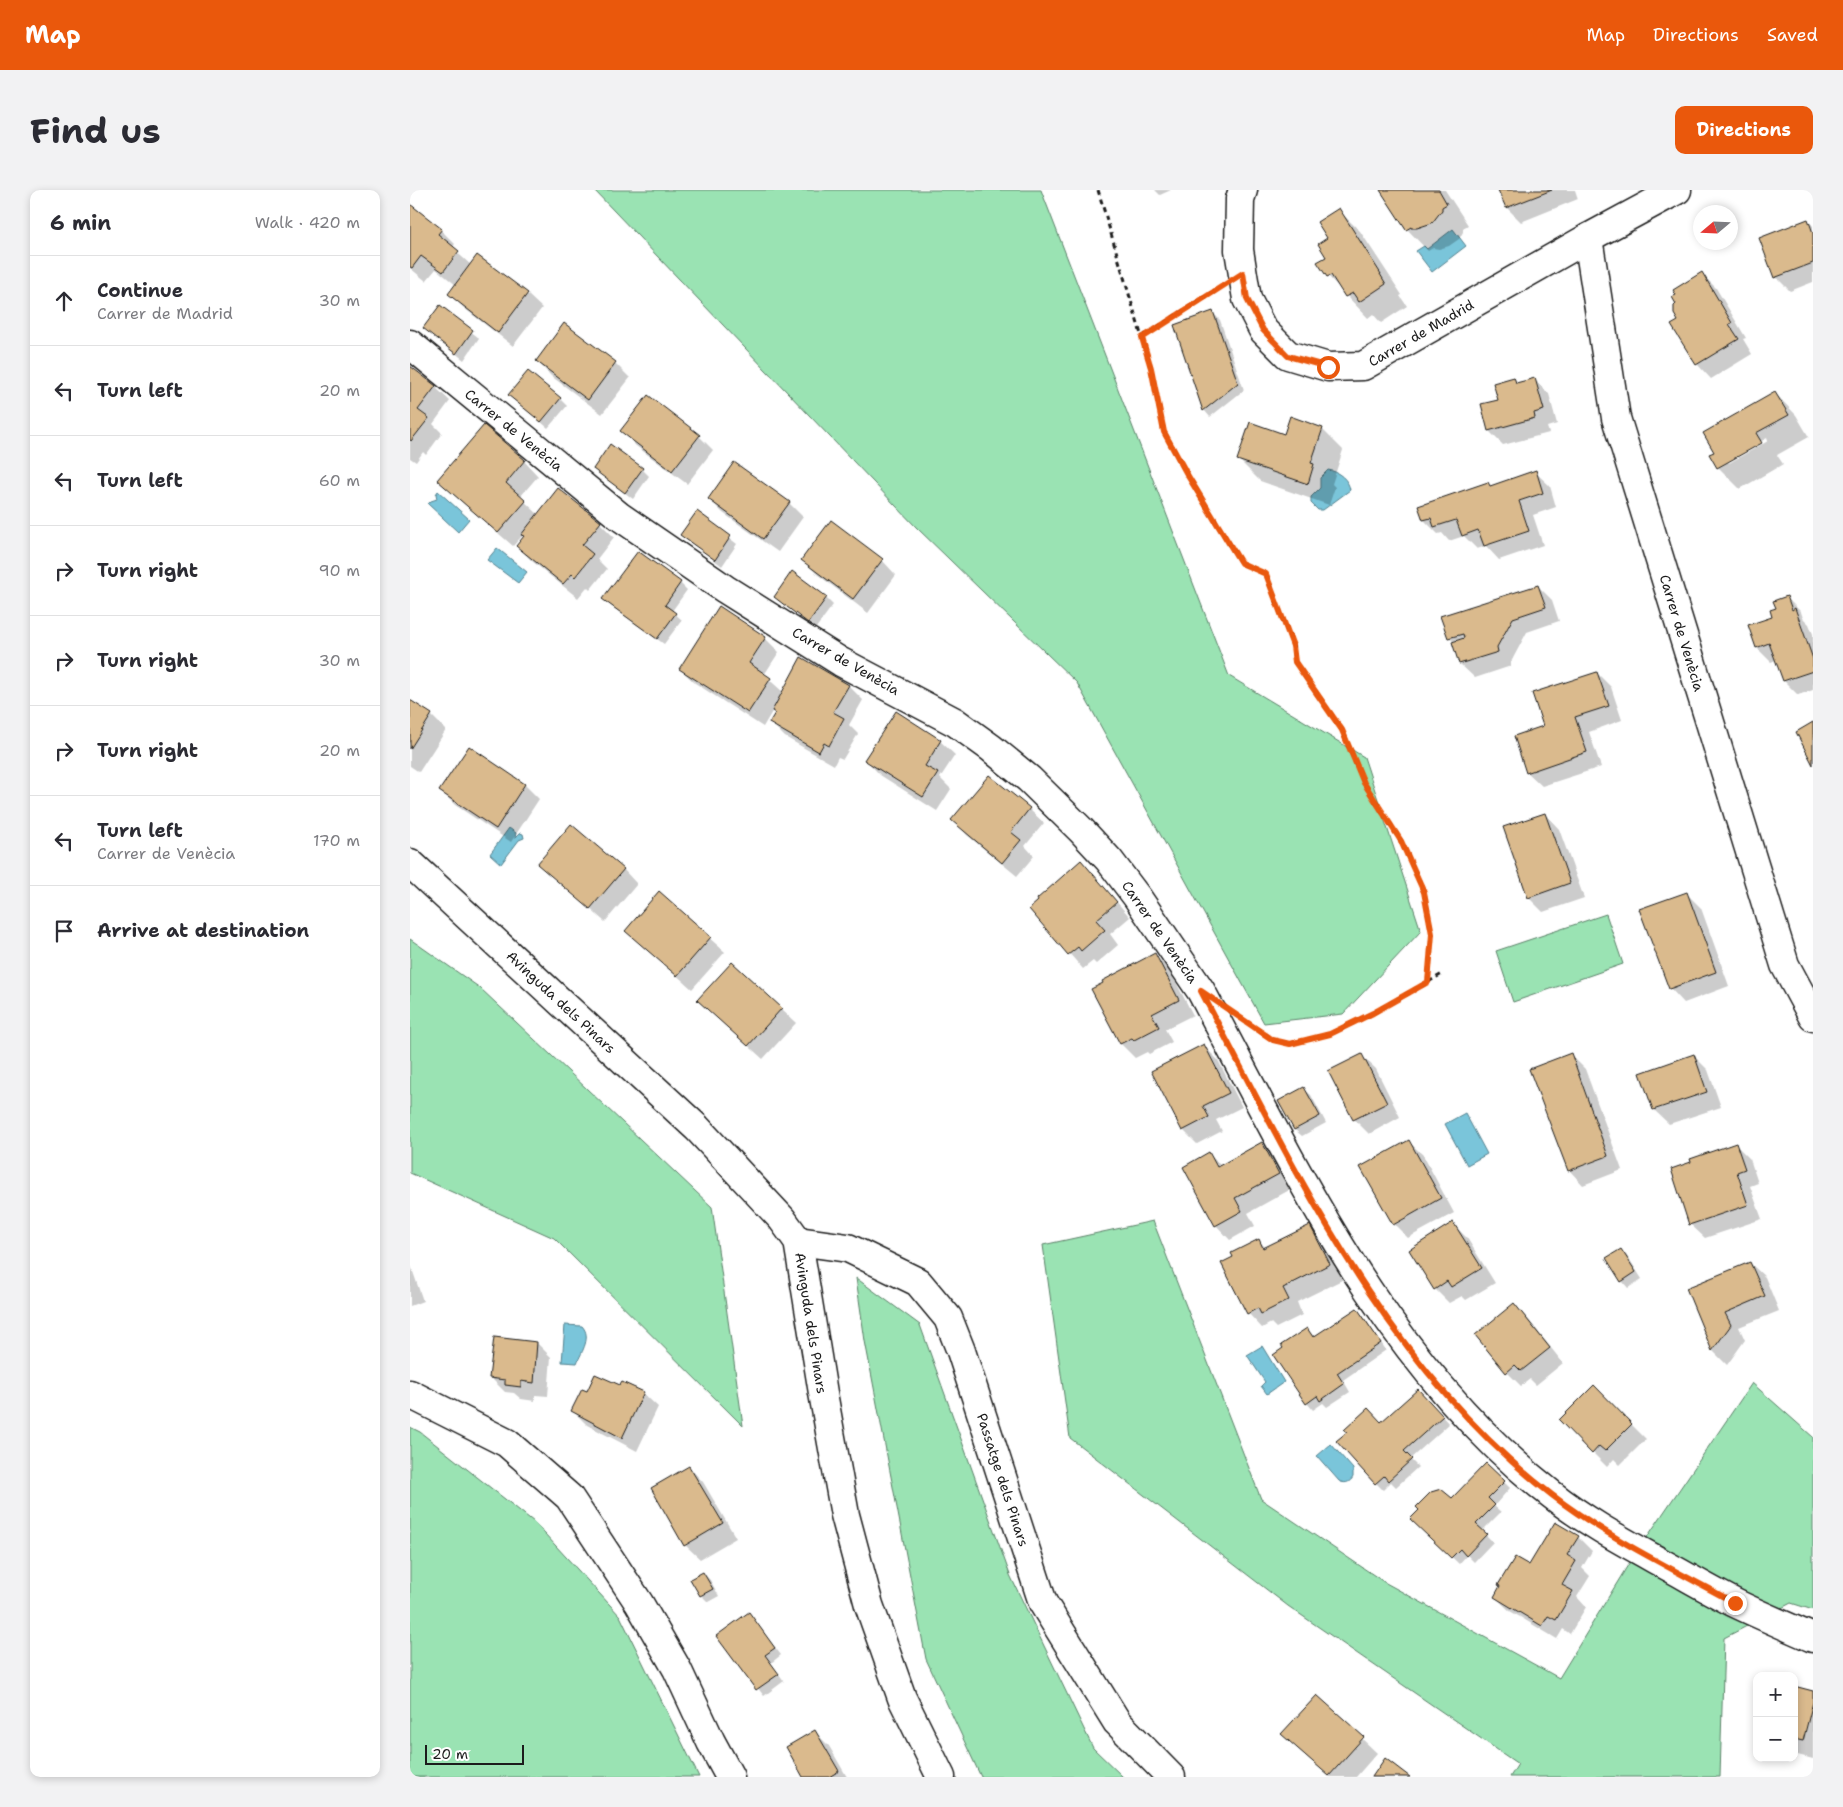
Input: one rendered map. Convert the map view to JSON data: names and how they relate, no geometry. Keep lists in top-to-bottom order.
{
  "streets": {
    "street": [
      "Carrer de Madrid",
      "Carrer de Venècia",
      "Avinguda dels Pinars",
      "Passatge dels Pinars"
    ]
  },
  "crossings": [
    ["Carrer de Madrid", "Carrer de Venècia"],
    ["Avinguda dels Pinars", "Passatge dels Pinars"]
  ],
  "scale_bar": "20 m",
  "north": "left",
  "page": {
    "header": "Map",
    "nav": ["Map", "Directions", "Saved"],
    "buttons": "Directions",
    "title": "Find us",
    "heading": ["6 min", "Walk · 420 m"],
    "list": [
      ["Continue", "Carrer de Madrid", "30 m"],
      ["Turn left", "20 m"],
      ["Turn left", "60 m"],
      ["Turn right", "90 m"],
      ["Turn right", "30 m"],
      ["Turn right", "20 m"],
      ["Turn left", "Carrer de Venècia", "170 m"],
      "Arrive at destination"
    ],
    "map_buttons": ["+", "−"],
    "scale": "20 m"
  }
}
